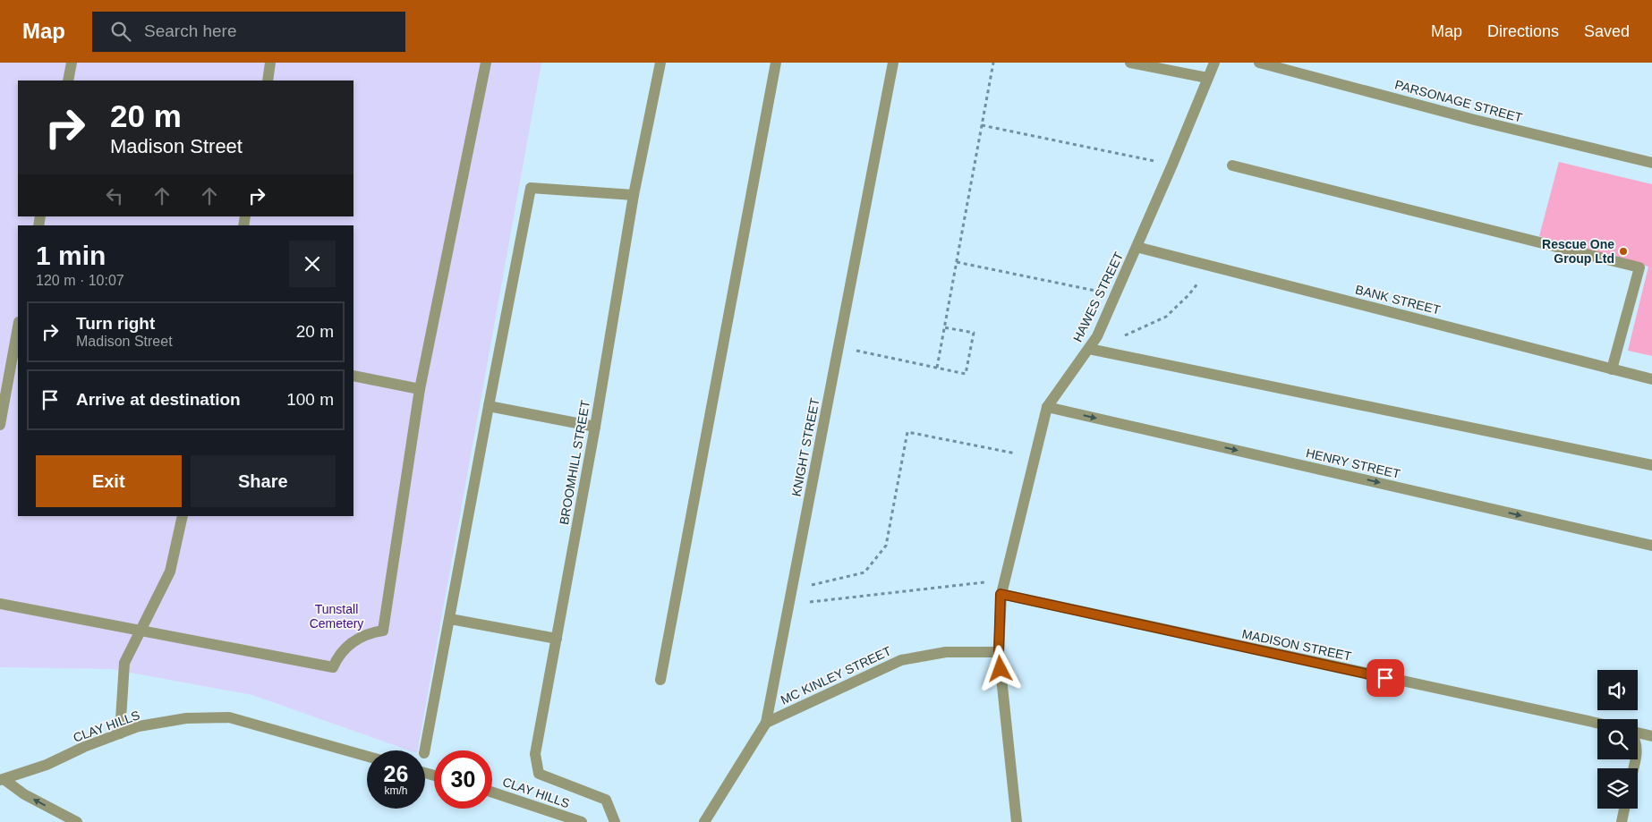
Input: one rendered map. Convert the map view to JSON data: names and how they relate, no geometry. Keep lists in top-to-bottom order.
{
  "streets": {
    "street": [
      "PARSONAGE STREET",
      "HAWES STREET",
      "BANK STREET",
      "KNIGHT STREET",
      "BROOMHILL STREET",
      "HENRY STREET",
      "MADISON STREET",
      "MC KINLEY STREET",
      "CLAY HILLS"
    ]
  },
  "crossings": [
    ["HAWES STREET", "BANK STREET"],
    ["HAWES STREET", "HENRY STREET"],
    ["HAWES STREET", "MADISON STREET"],
    ["HAWES STREET", "MC KINLEY STREET"],
    ["KNIGHT STREET", "MC KINLEY STREET"]
  ],
  "parks": ["Tunstall Cemetery"],
  "places": ["Rescue One Group Ltd"],
  "page": {
    "header": "Map",
    "search": "Search here",
    "nav": ["Map", "Directions", "Saved"],
    "turn": ["20 m", "Madison Street"],
    "heading": ["1 min", "120 m · 10:07"],
    "list": [
      {
        "name": "Turn right",
        "note": "Madison Street",
        "value": "20 m"
      },
      {
        "name": "Arrive at destination",
        "value": "100 m"
      }
    ],
    "buttons": ["Exit", "Share"],
    "speed": "26 km/h",
    "limit": "30"
  }
}
